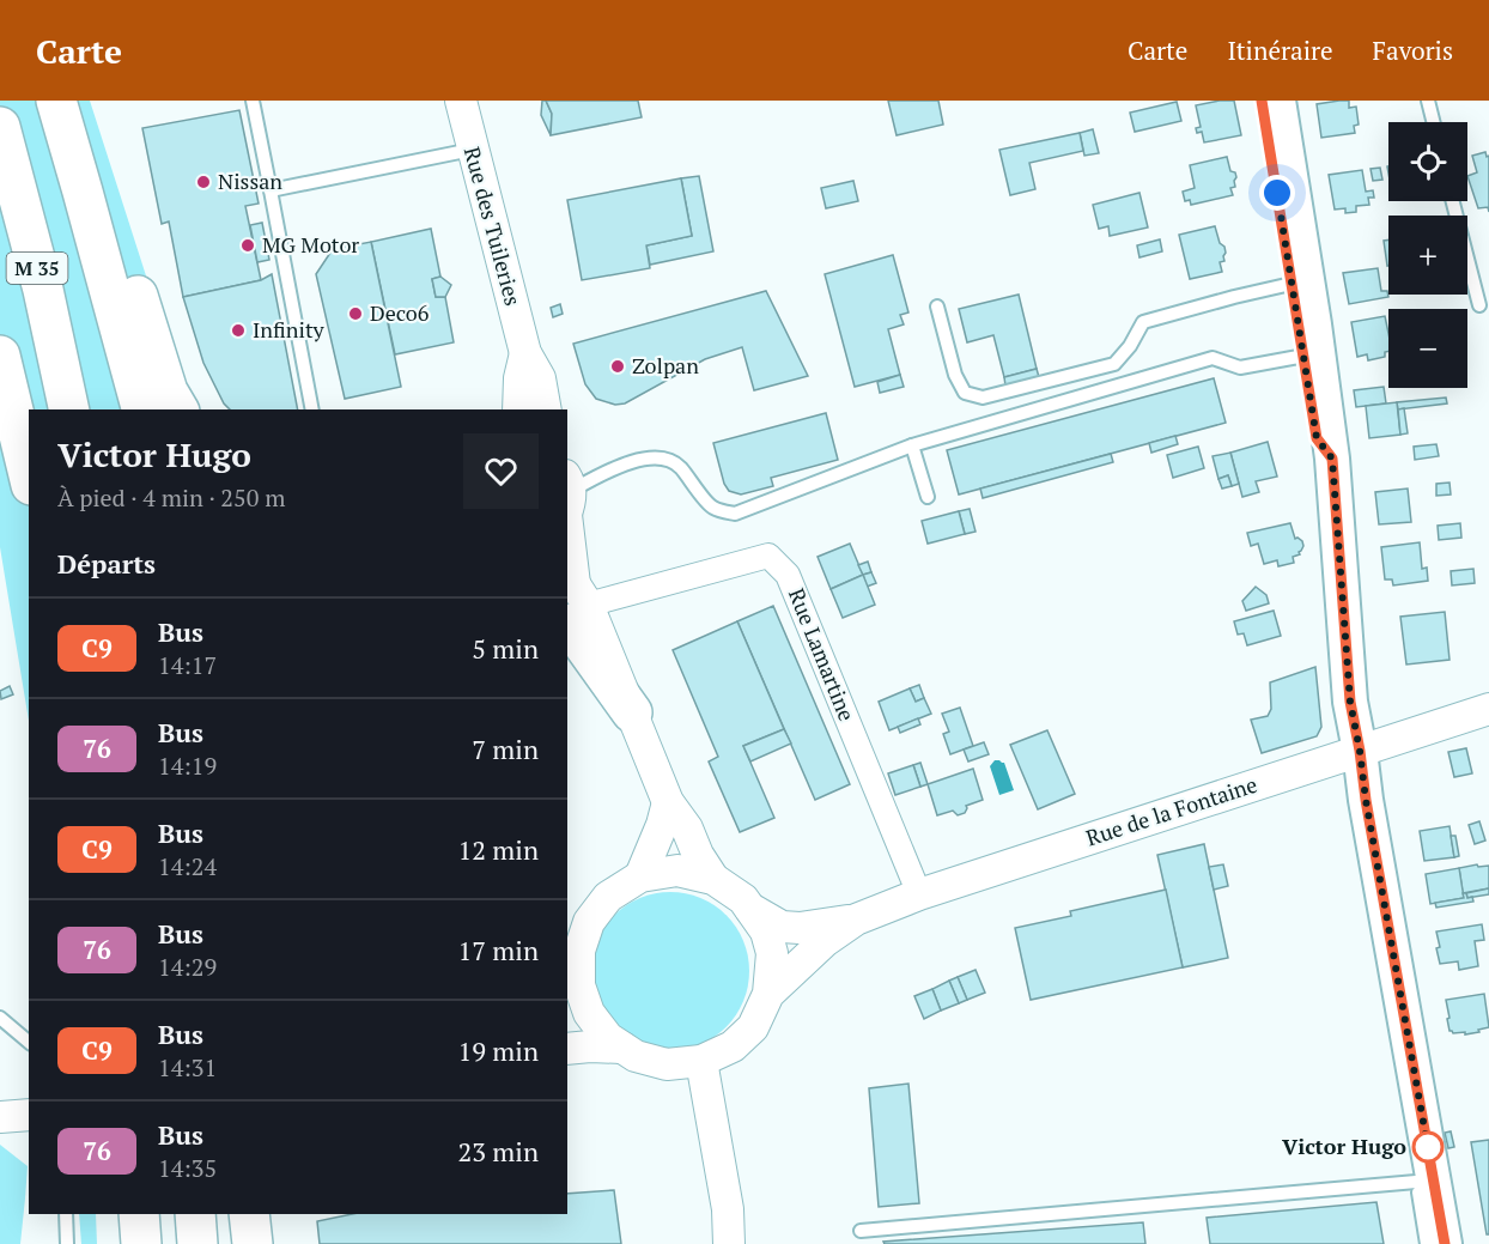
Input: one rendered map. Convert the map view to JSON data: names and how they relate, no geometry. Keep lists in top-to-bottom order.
{
  "streets": {
    "highway": ["M 35"],
    "street": ["Rue des Tuileries", "Rue Lamartine", "Rue de la Fontaine"]
  },
  "crossings": [
    ["Rue Lamartine", "Rue de la Fontaine"]
  ],
  "places": [
    "Nissan",
    "MG Motor",
    "Deco6",
    "Infinity",
    "Zolpan",
    "Victor Hugo"
  ],
  "lines": ["bus line C9"],
  "page": {
    "header": "Carte",
    "nav": ["Carte", "Itinéraire", "Favoris"],
    "map_buttons": ["+", "−"],
    "heading": [
      ["Victor Hugo", "À pied · 4 min · 250 m"],
      "Départs"
    ],
    "list": [
      {
        "mark": "C9",
        "name": "Bus",
        "note": "14:17",
        "value": "5 min"
      },
      {
        "mark": "76",
        "name": "Bus",
        "note": "14:19",
        "value": "7 min"
      },
      {
        "mark": "C9",
        "name": "Bus",
        "note": "14:24",
        "value": "12 min"
      },
      {
        "mark": "76",
        "name": "Bus",
        "note": "14:29",
        "value": "17 min"
      },
      {
        "mark": "C9",
        "name": "Bus",
        "note": "14:31",
        "value": "19 min"
      },
      {
        "mark": "76",
        "name": "Bus",
        "note": "14:35",
        "value": "23 min"
      }
    ]
  }
}
